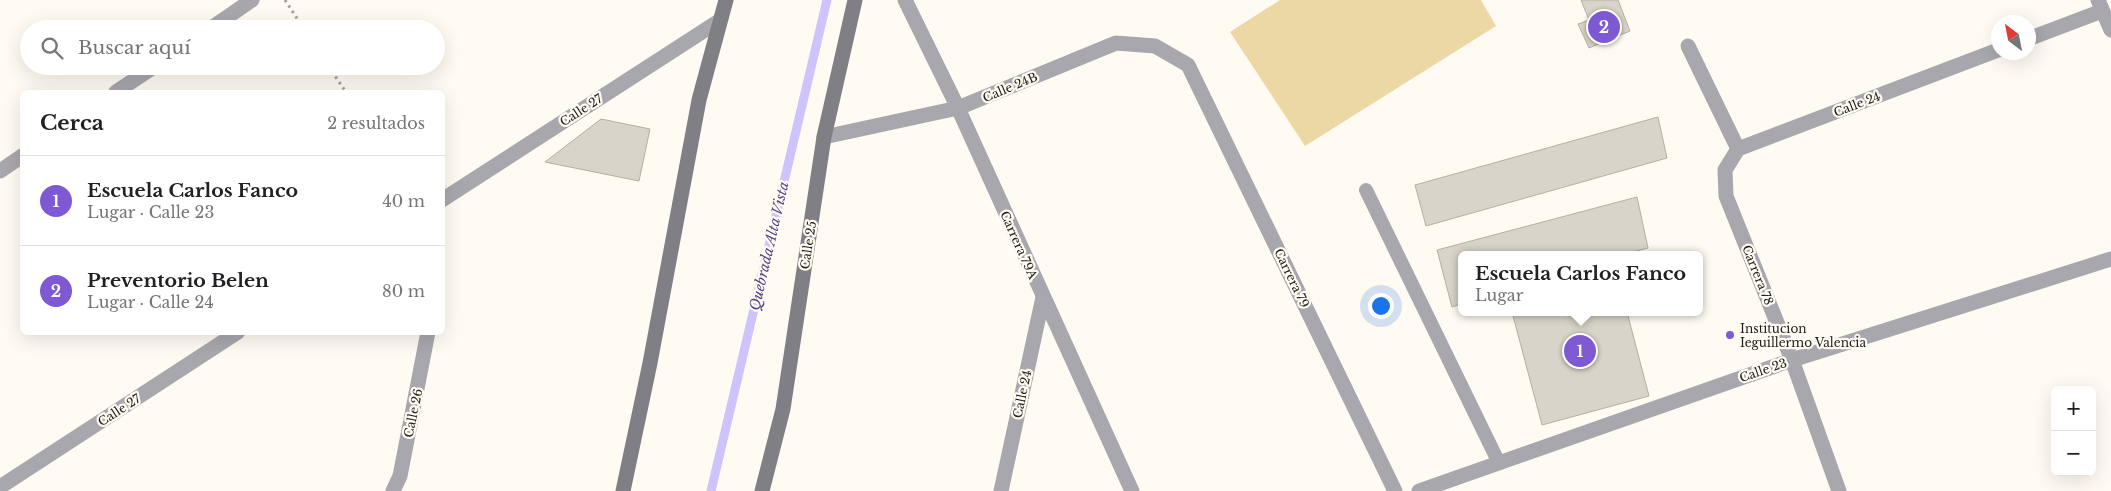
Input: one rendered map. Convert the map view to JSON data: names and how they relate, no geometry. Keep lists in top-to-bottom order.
{
  "streets": {
    "street": [
      "Calle 24B",
      "Calle 24",
      "Calle 27",
      "Calle 25",
      "Carrera 79A",
      "Carrera 78",
      "Carrera 79",
      "Calle 23",
      "Calle 26"
    ]
  },
  "crossings": [
    ["Calle 24B", "Calle 25"],
    ["Calle 24B", "Carrera 79A"],
    ["Calle 24B", "Carrera 79"],
    ["Calle 24", "Carrera 79A"],
    ["Calle 24", "Carrera 78"],
    ["Carrera 78", "Calle 23"]
  ],
  "water": ["Quebrada Alta Vista"],
  "places": ["Institucion Ieguillermo Valencia"],
  "north": "top left",
  "page": {
    "pins": ["2", "1"],
    "search": "Buscar aquí",
    "heading": ["Cerca", "2 resultados"],
    "list": [
      {
        "mark": "1",
        "name": "Escuela Carlos Fanco",
        "note": "Lugar · Calle 23",
        "value": "40 m"
      },
      {
        "mark": "2",
        "name": "Preventorio Belen",
        "note": "Lugar · Calle 24",
        "value": "80 m"
      }
    ],
    "popup": ["Escuela Carlos Fanco", "Lugar"],
    "map_buttons": ["+", "−"]
  }
}
